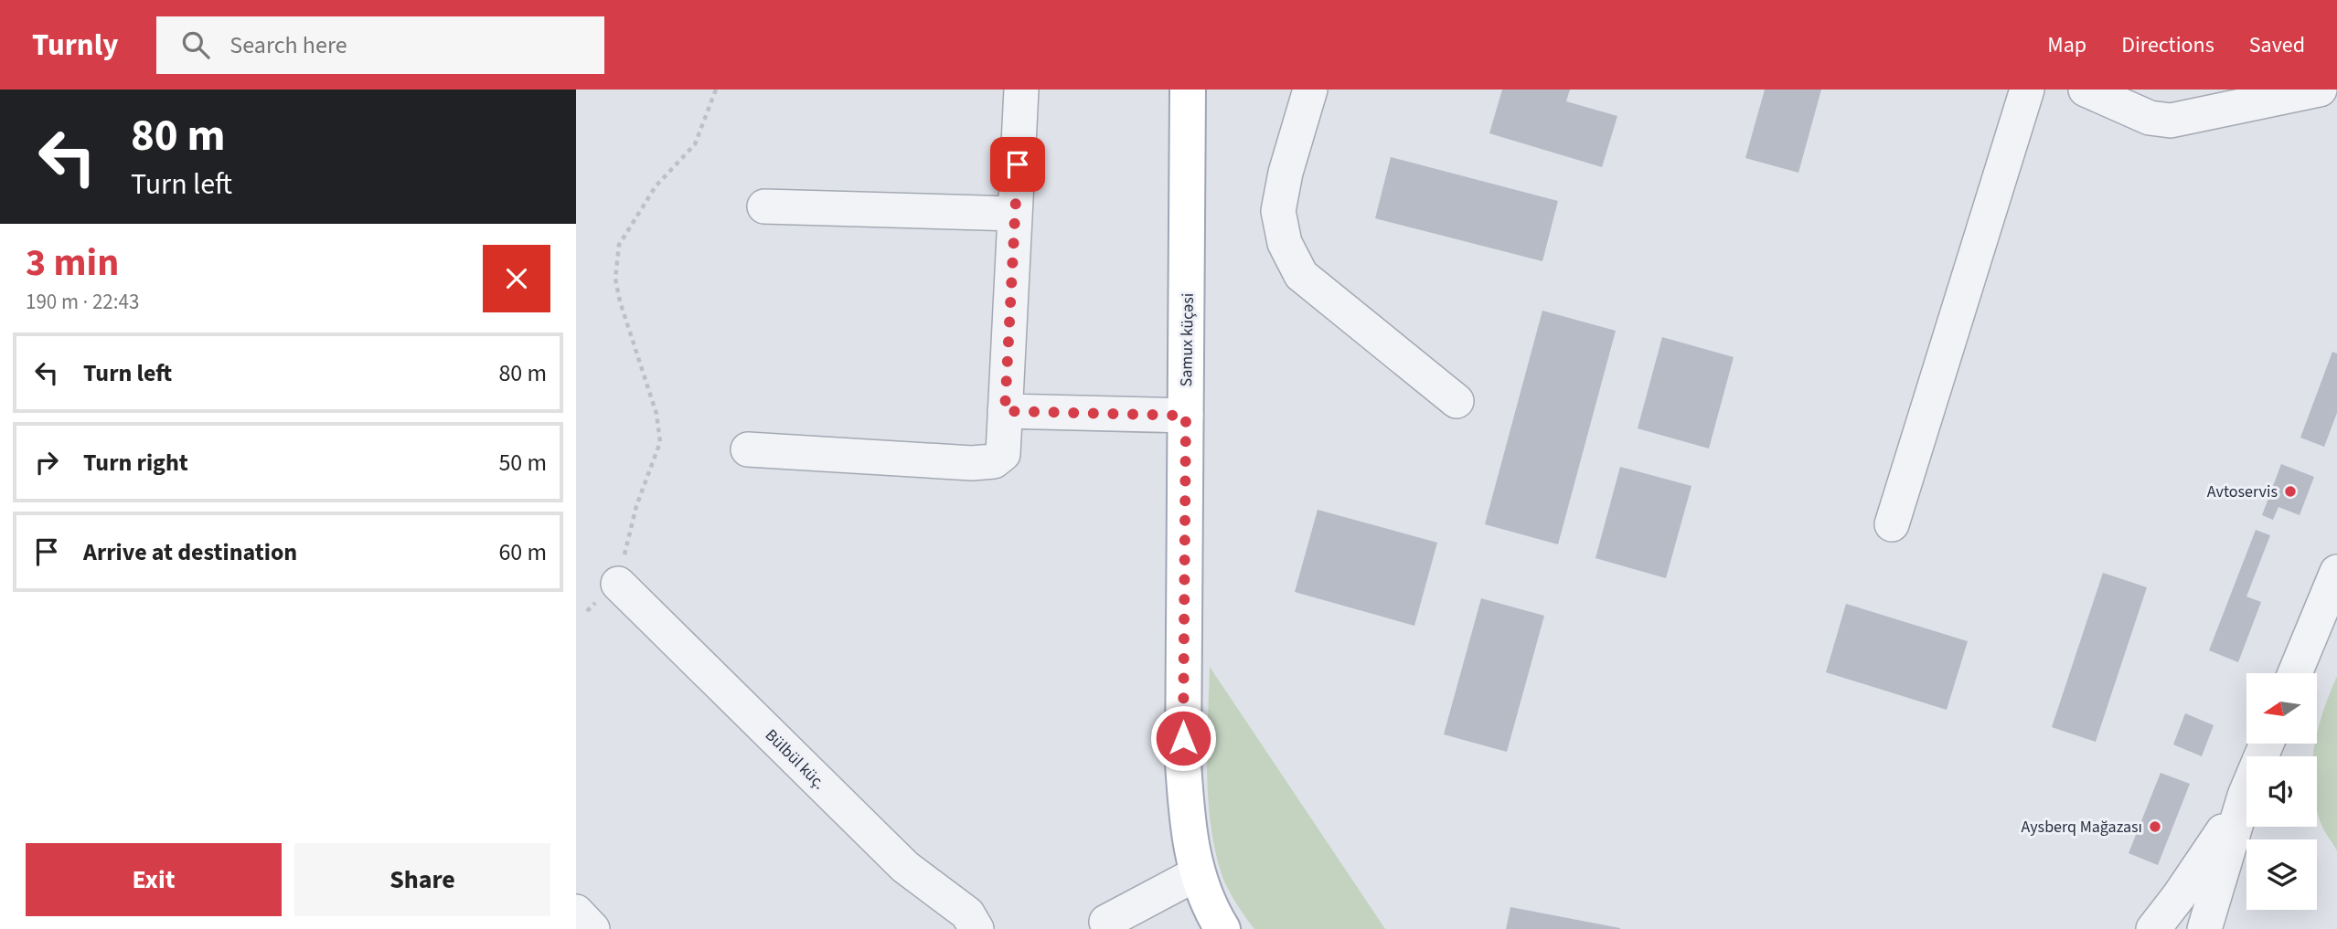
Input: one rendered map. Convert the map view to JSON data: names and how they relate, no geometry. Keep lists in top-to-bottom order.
{
  "streets": {
    "main road": ["Samux küçəsi"],
    "street": ["Bülbül küç."]
  },
  "places": ["Avtoservis", "Aysberq Mağazası"],
  "north": "left",
  "page": {
    "header": "Turnly",
    "search": "Search here",
    "nav": ["Map", "Directions", "Saved"],
    "turn": ["80 m", "Turn left"],
    "heading": ["3 min", "190 m · 22:43"],
    "list": [
      {
        "name": "Turn left",
        "value": "80 m"
      },
      {
        "name": "Turn right",
        "value": "50 m"
      },
      {
        "name": "Arrive at destination",
        "value": "60 m"
      }
    ],
    "buttons": ["Exit", "Share"]
  }
}
